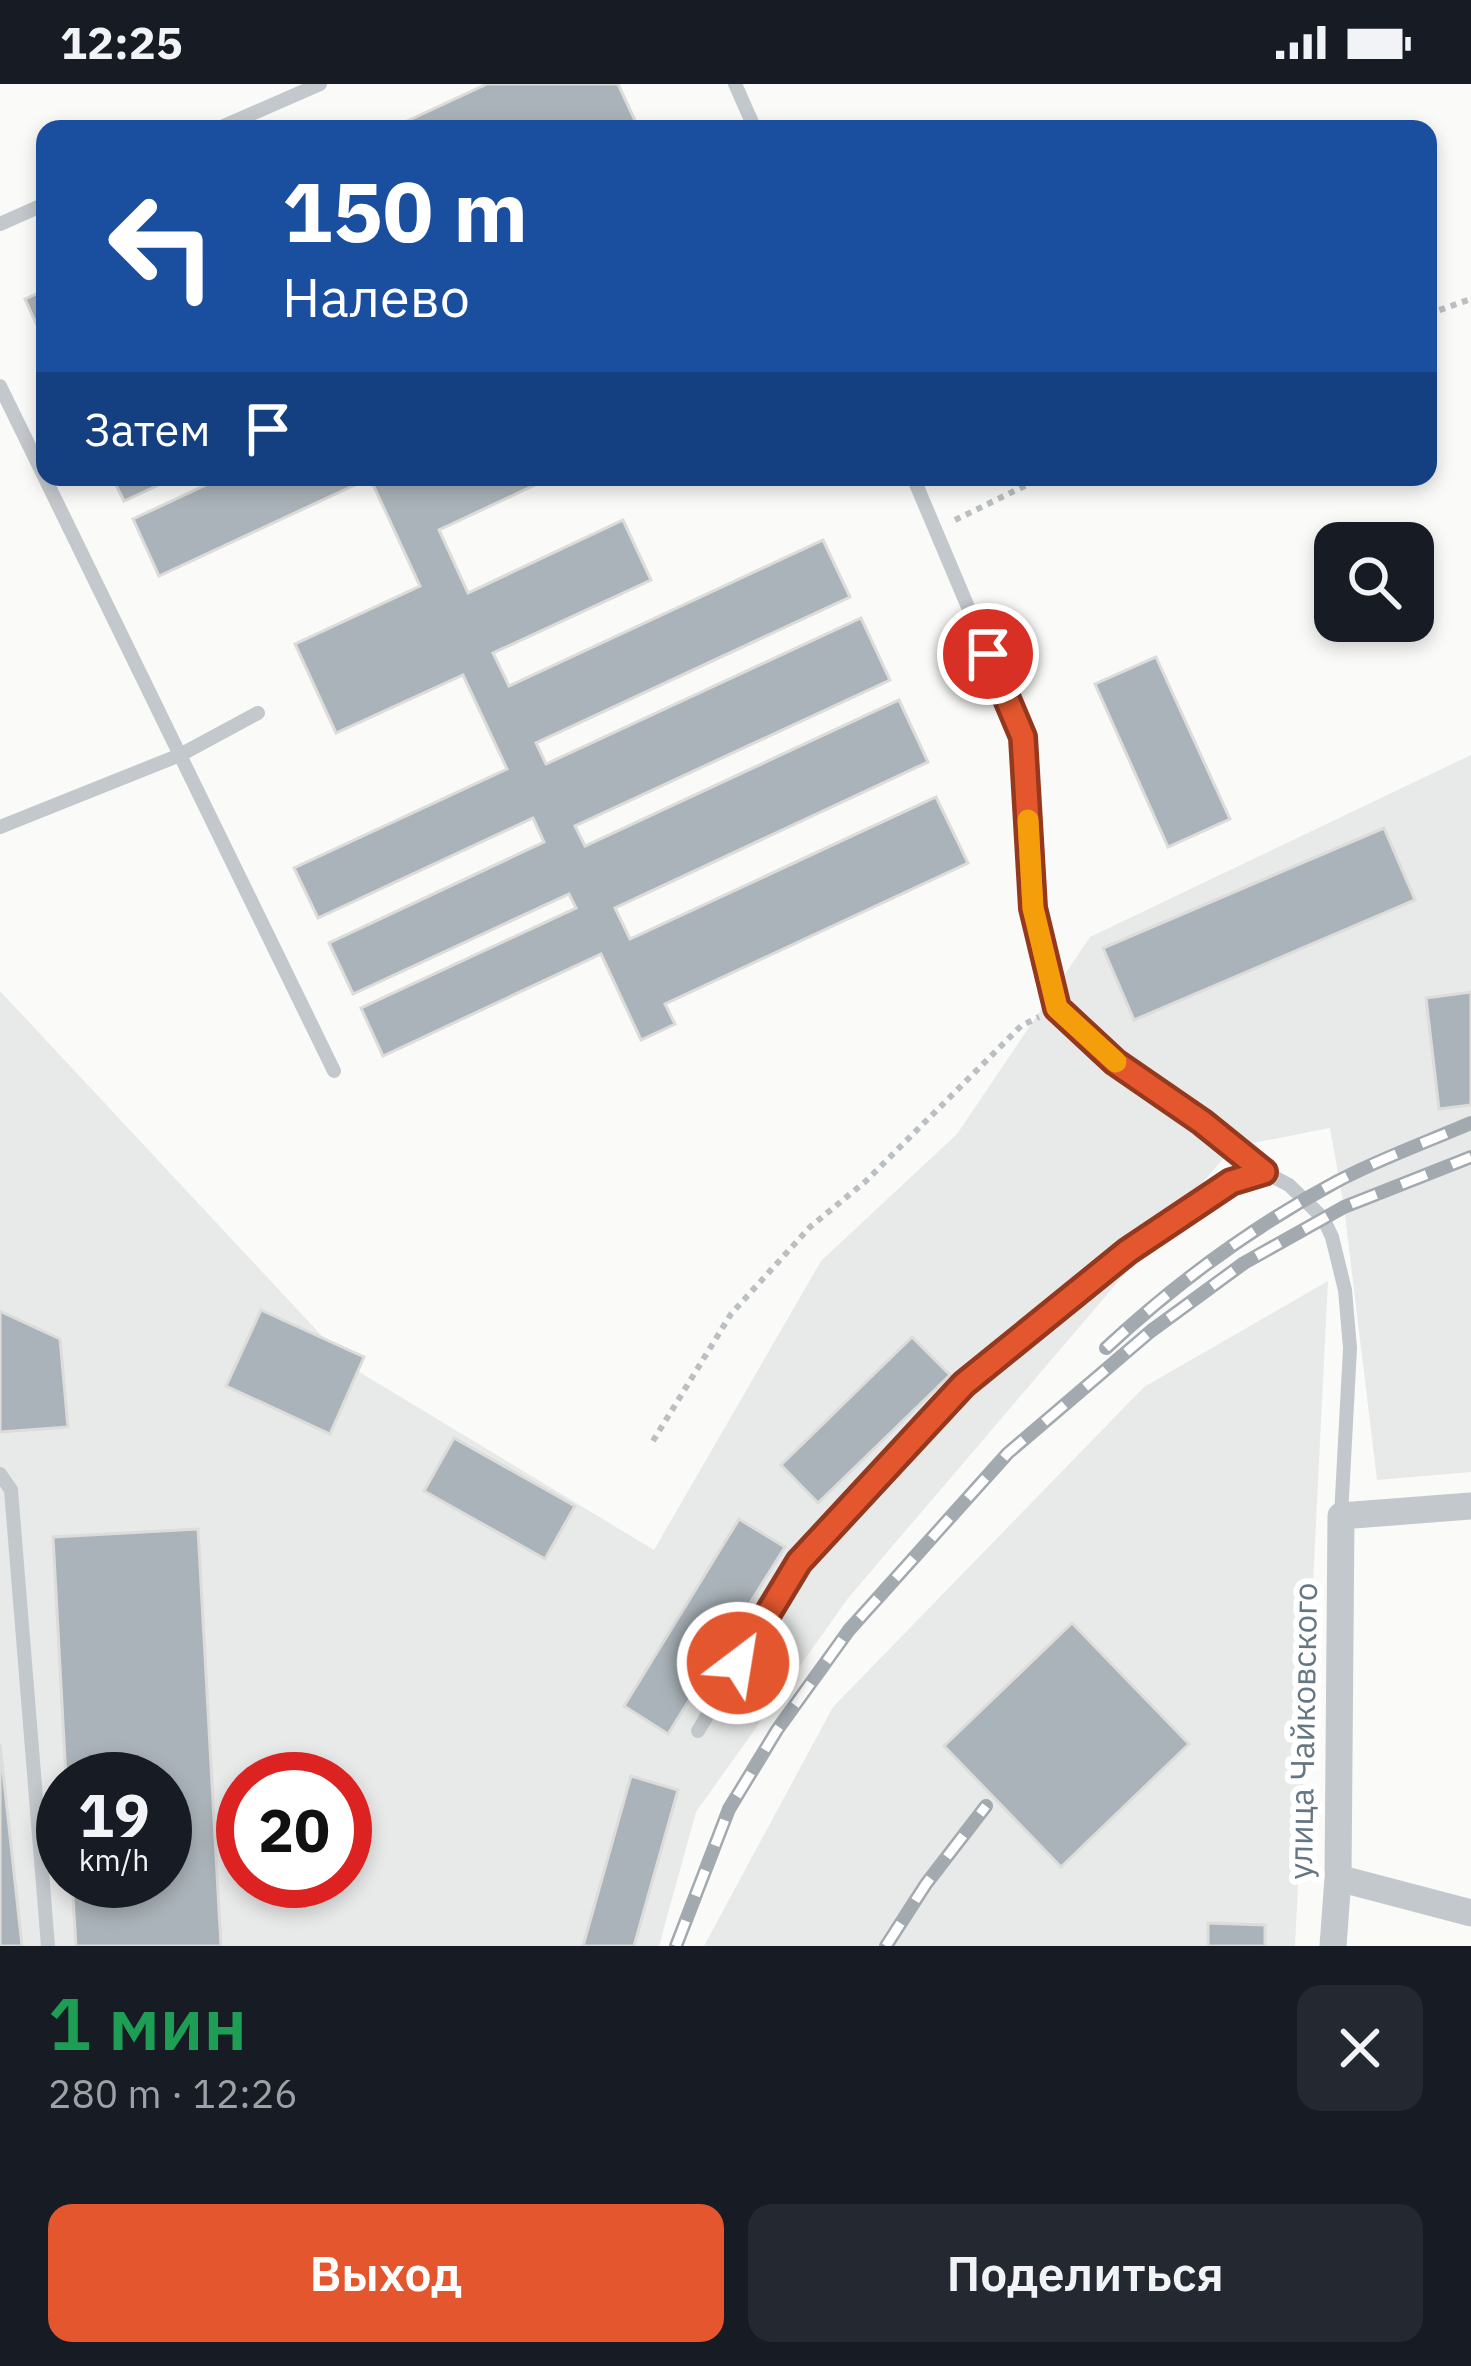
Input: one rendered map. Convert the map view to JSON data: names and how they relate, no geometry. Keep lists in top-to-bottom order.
{
  "streets": {
    "street": ["улица Чайковского"]
  },
  "page": {
    "status": "12:25",
    "turn": ["150 m", "Налево"],
    "then": "Затем",
    "speed": "19 km/h",
    "limit": "20",
    "heading": ["1 мин", "280 m · 12:26"],
    "buttons": ["Выход", "Поделиться"]
  }
}
